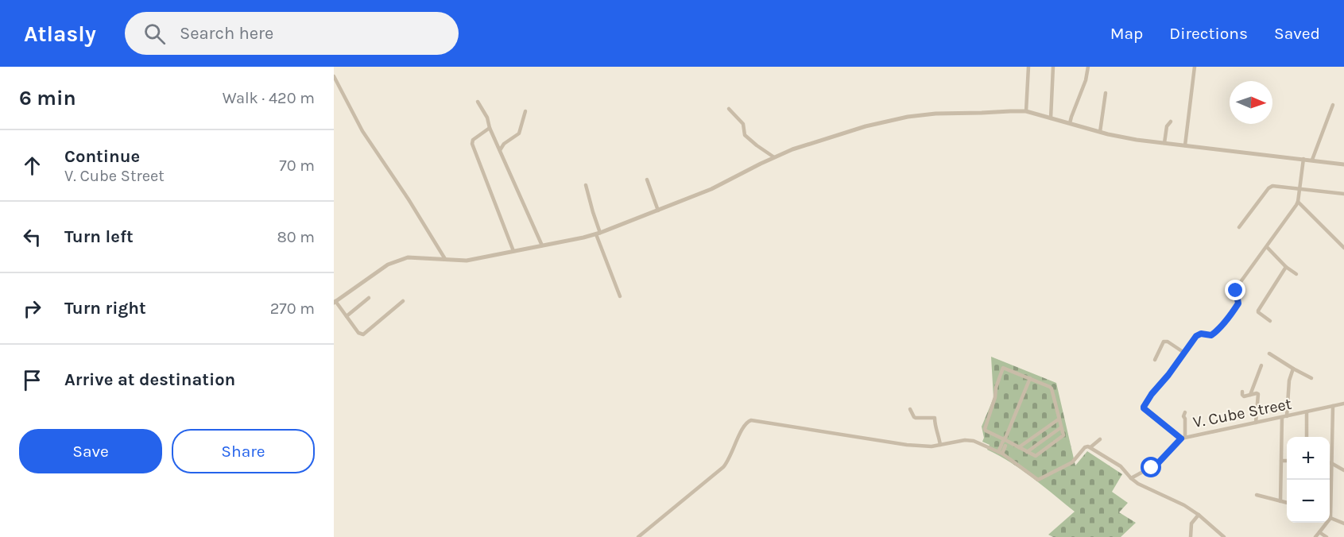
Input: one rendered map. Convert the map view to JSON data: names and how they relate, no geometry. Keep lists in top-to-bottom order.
{
  "streets": {
    "street": ["V. Cube Street"]
  },
  "north": "right",
  "page": {
    "header": "Atlasly",
    "search": "Search here",
    "nav": ["Map", "Directions", "Saved"],
    "heading": ["6 min", "Walk · 420 m"],
    "list": [
      ["Continue", "V. Cube Street", "70 m"],
      ["Turn left", "80 m"],
      ["Turn right", "270 m"],
      "Arrive at destination"
    ],
    "buttons": ["Save", "Share"],
    "map_buttons": ["+", "−"]
  }
}
